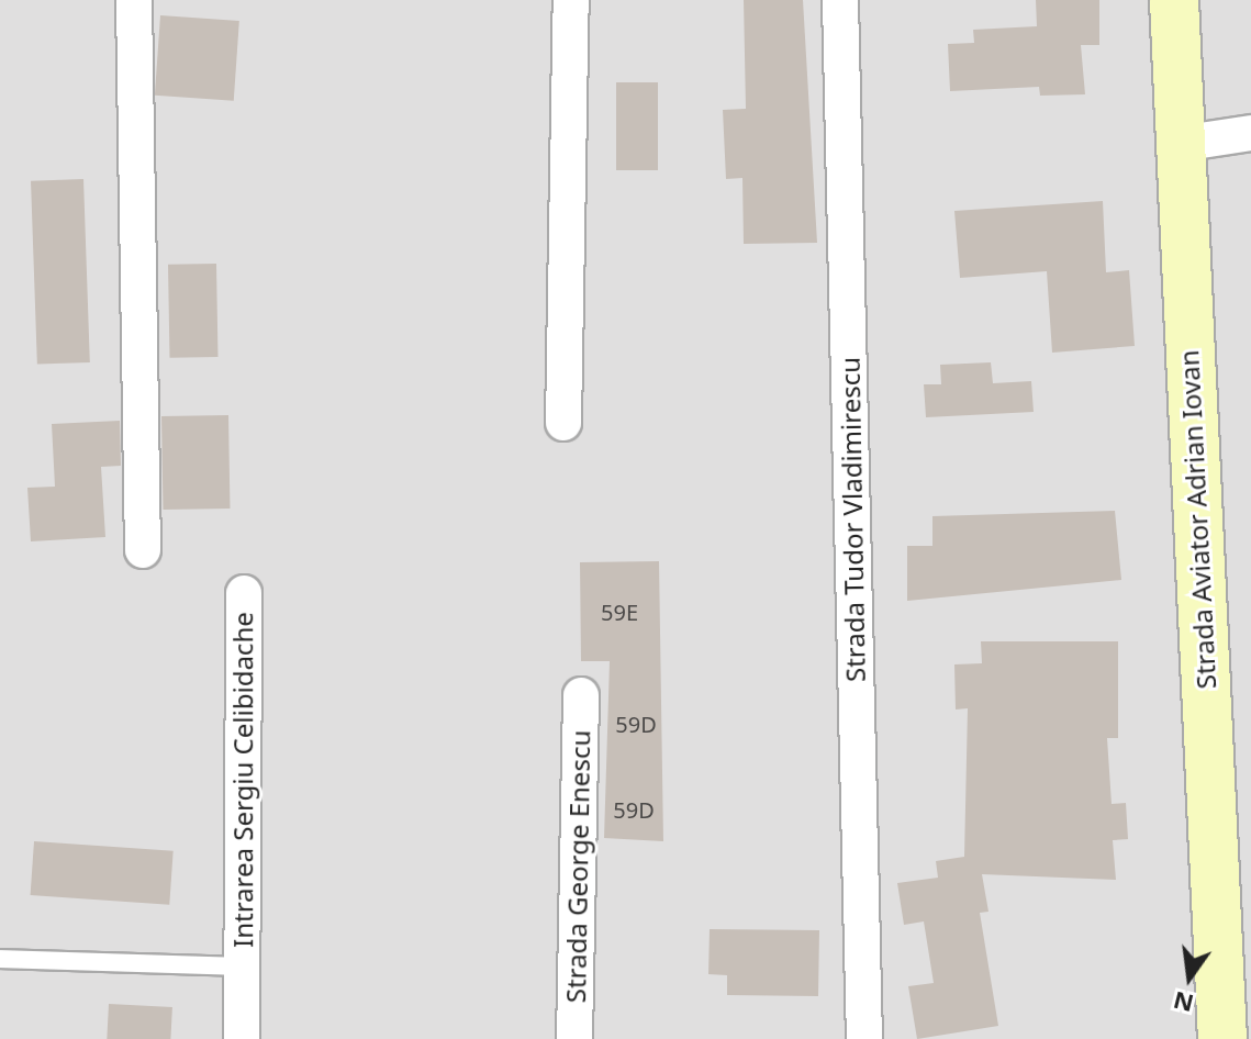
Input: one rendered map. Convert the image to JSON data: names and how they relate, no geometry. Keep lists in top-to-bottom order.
{
  "streets": {
    "street": [
      "Strada Tudor Vladimirescu",
      "Strada Aviator Adrian Iovan",
      "Intrarea Sergiu Celibidache",
      "Strada George Enescu"
    ]
  },
  "house_numbers": ["59E", "59D", "59D"],
  "north": "bottom"
}
